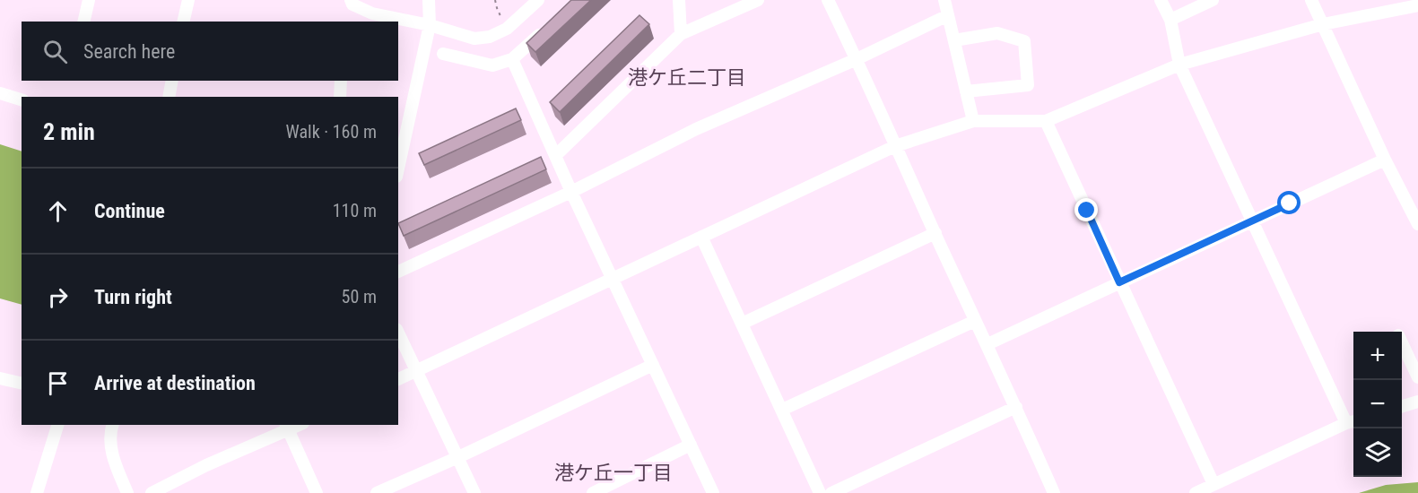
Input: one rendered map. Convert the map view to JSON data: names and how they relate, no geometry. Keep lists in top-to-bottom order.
{
  "districts": ["港ケ丘二丁目", "港ケ丘一丁目"],
  "page": {
    "search": "Search here",
    "heading": ["2 min", "Walk · 160 m"],
    "list": [
      ["Continue", "110 m"],
      ["Turn right", "50 m"],
      "Arrive at destination"
    ],
    "map_buttons": ["+", "−"]
  }
}
